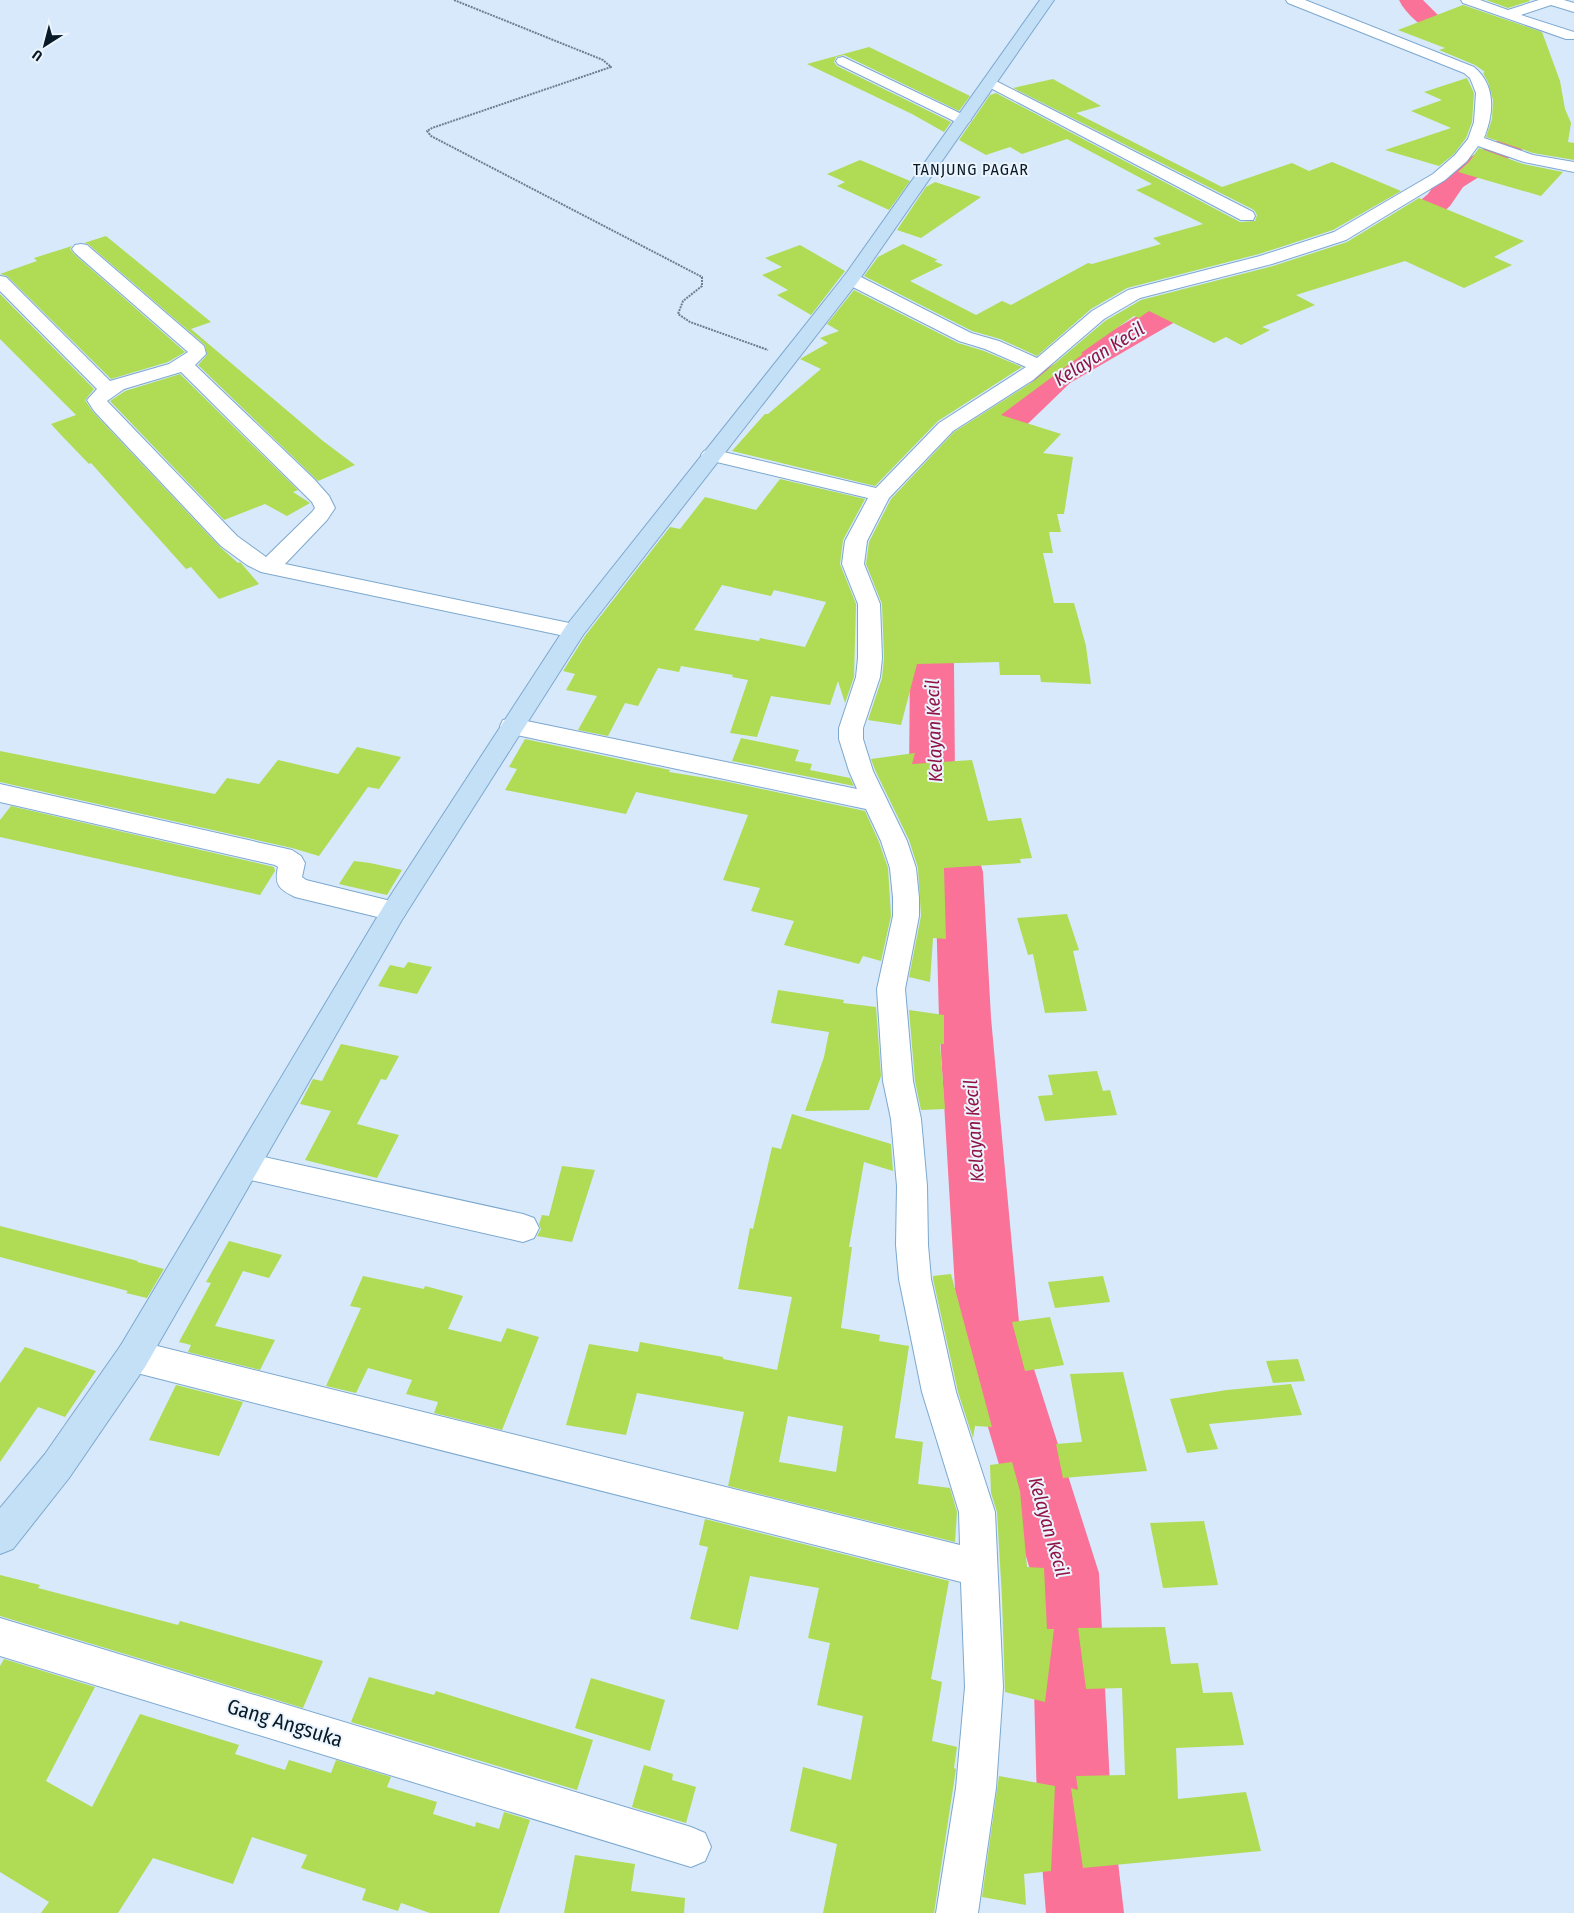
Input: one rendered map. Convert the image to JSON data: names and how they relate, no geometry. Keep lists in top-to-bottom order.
{
  "streets": {
    "street": ["Gang Angsuka"]
  },
  "districts": ["TANJUNG PAGAR"],
  "water": ["Kelayan Kecil"],
  "north": "bottom left"
}
